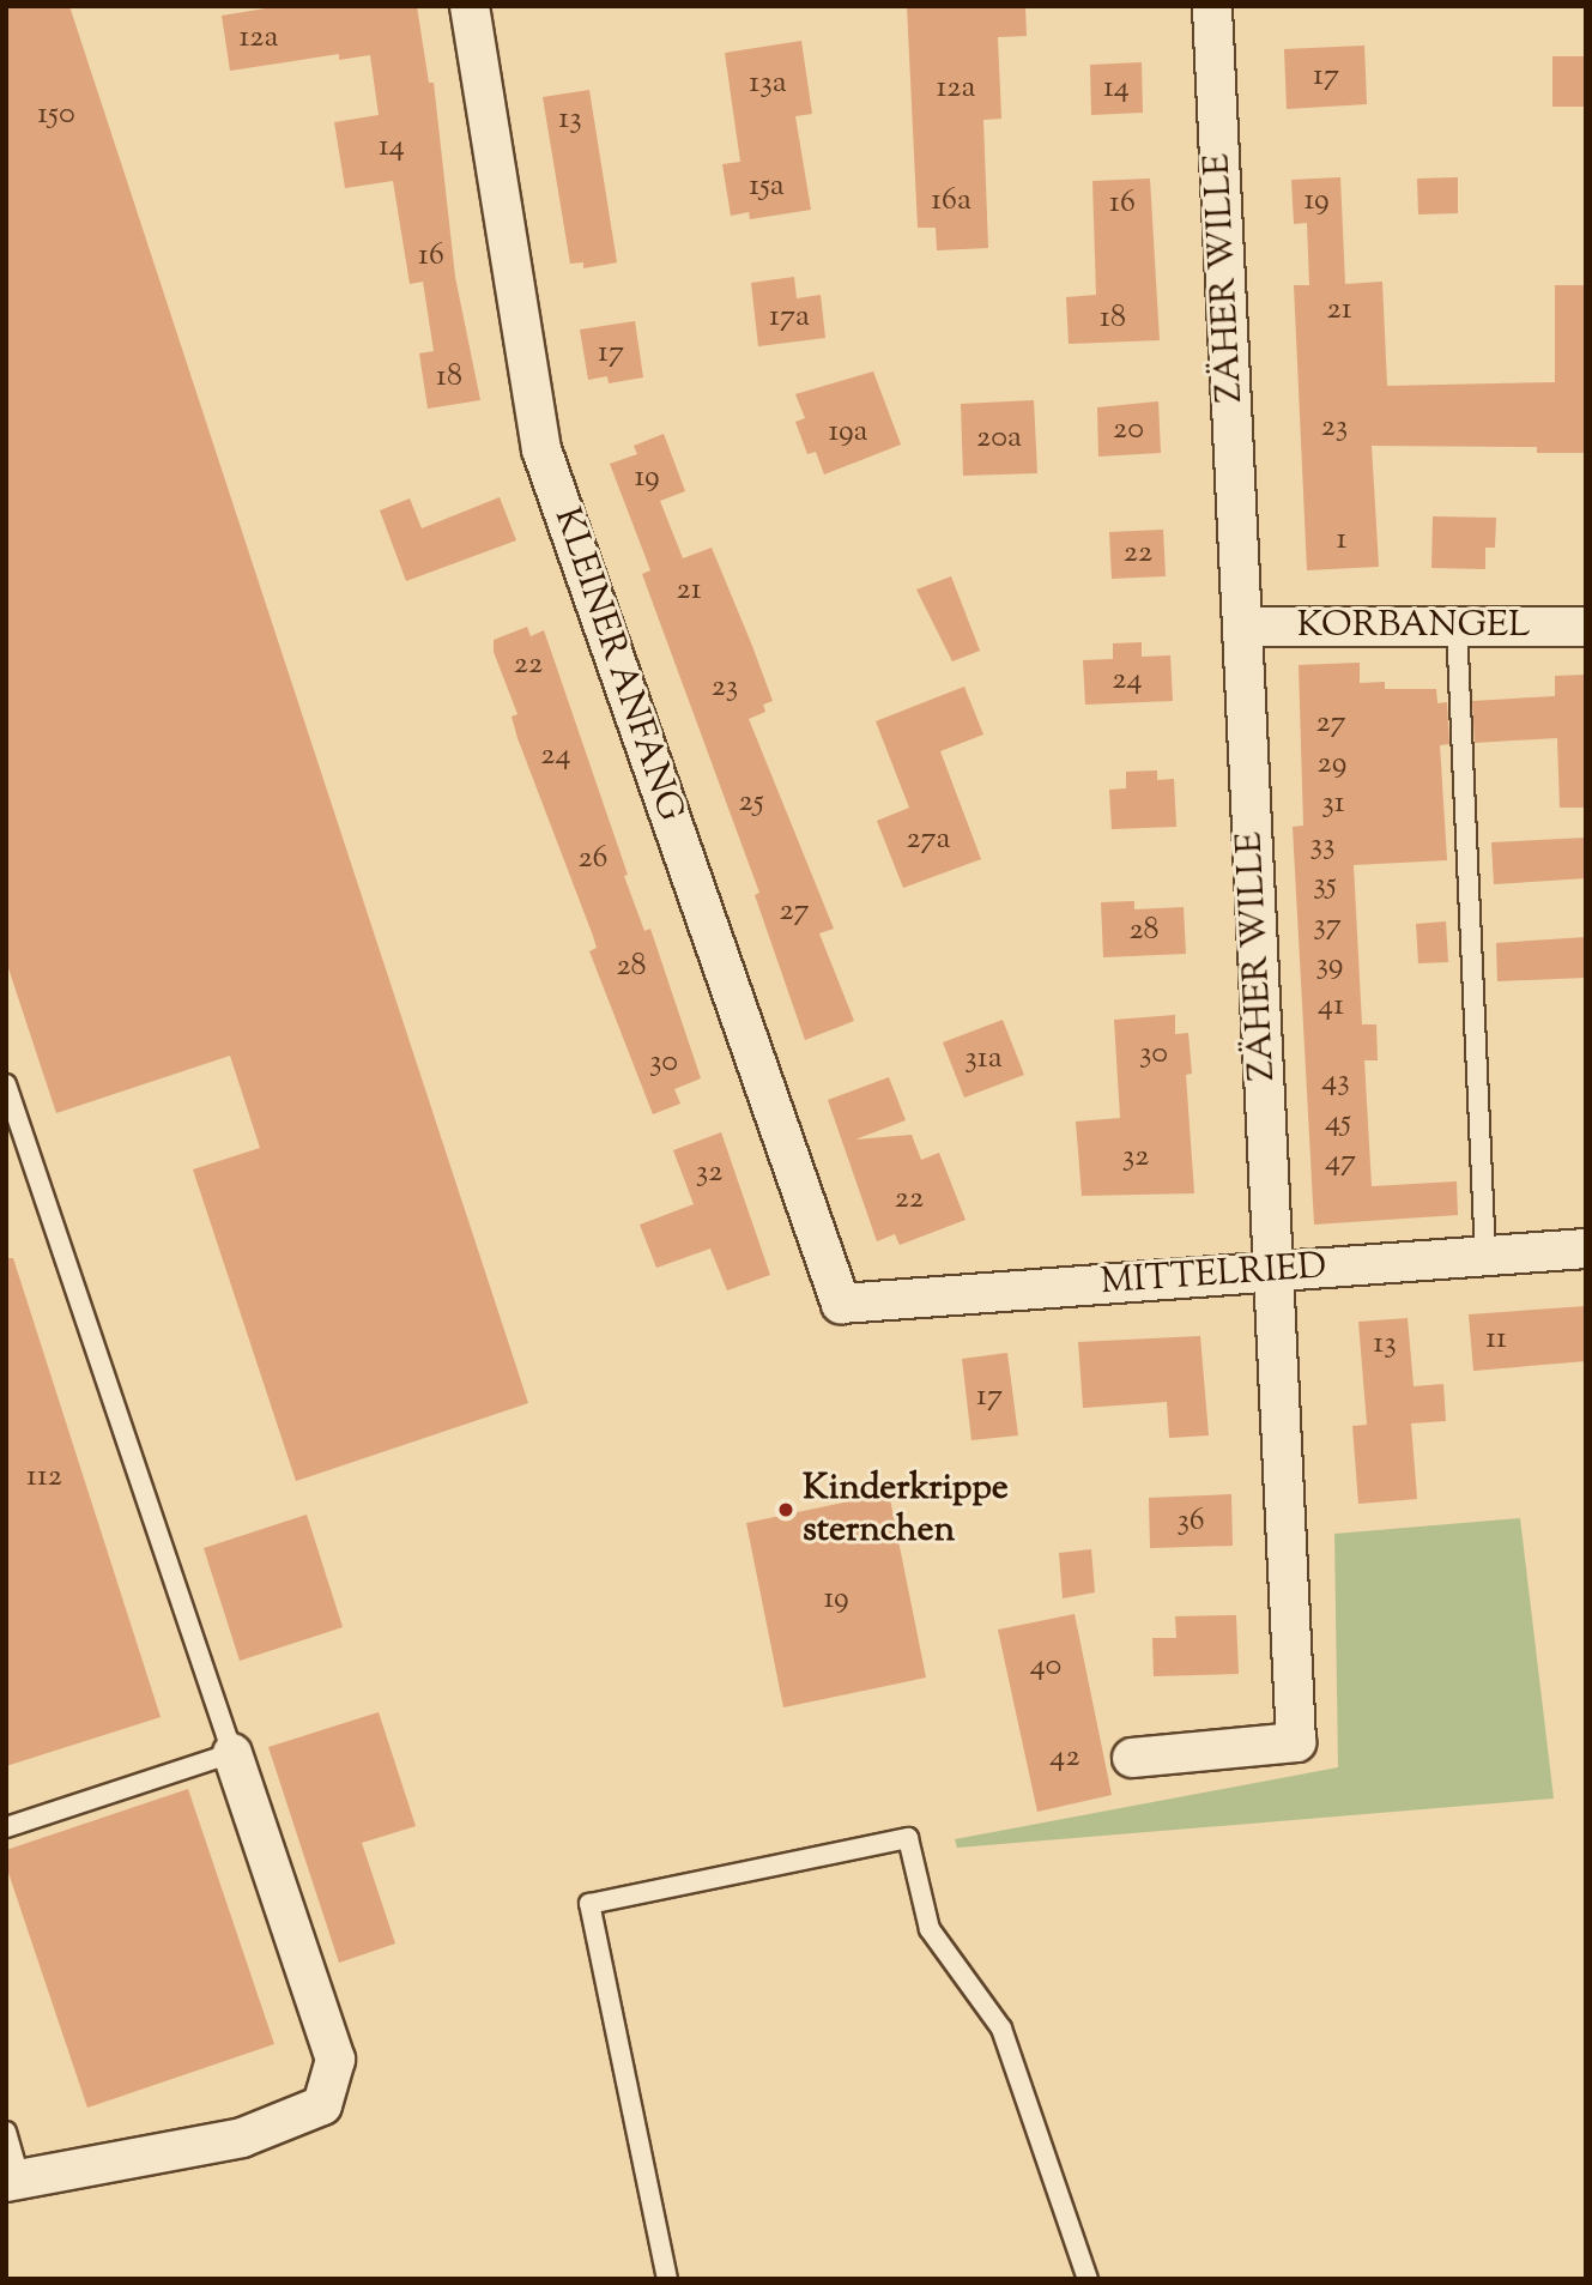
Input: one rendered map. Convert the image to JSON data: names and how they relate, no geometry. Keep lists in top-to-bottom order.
{
  "streets": {
    "street": [
      "ZÄHER WILLE",
      "KORBANGEL",
      "KLEINER ANFANG",
      "MITTELRIED"
    ]
  },
  "crossings": [
    ["ZÄHER WILLE", "KORBANGEL"],
    ["ZÄHER WILLE", "MITTELRIED"],
    ["KLEINER ANFANG", "MITTELRIED"]
  ],
  "places": ["Kinderkrippe sternchen"],
  "house_numbers": [
    "12a",
    "17",
    "13a",
    "12a",
    "14",
    "150",
    "13",
    "14",
    "15a",
    "16a",
    "19",
    "16",
    "16",
    "21",
    "17a",
    "18",
    "17",
    "18",
    "23",
    "20",
    "19a",
    "20a",
    "19",
    "1",
    "22",
    "21",
    "22",
    "24",
    "23",
    "27",
    "24",
    "29",
    "25",
    "31",
    "27a",
    "33",
    "26",
    "35",
    "27",
    "37",
    "28",
    "39",
    "28",
    "41",
    "30",
    "31a",
    "30",
    "43",
    "45",
    "32",
    "47",
    "32",
    "22",
    "11",
    "13",
    "17",
    "112",
    "36",
    "19",
    "40",
    "42"
  ]
}
